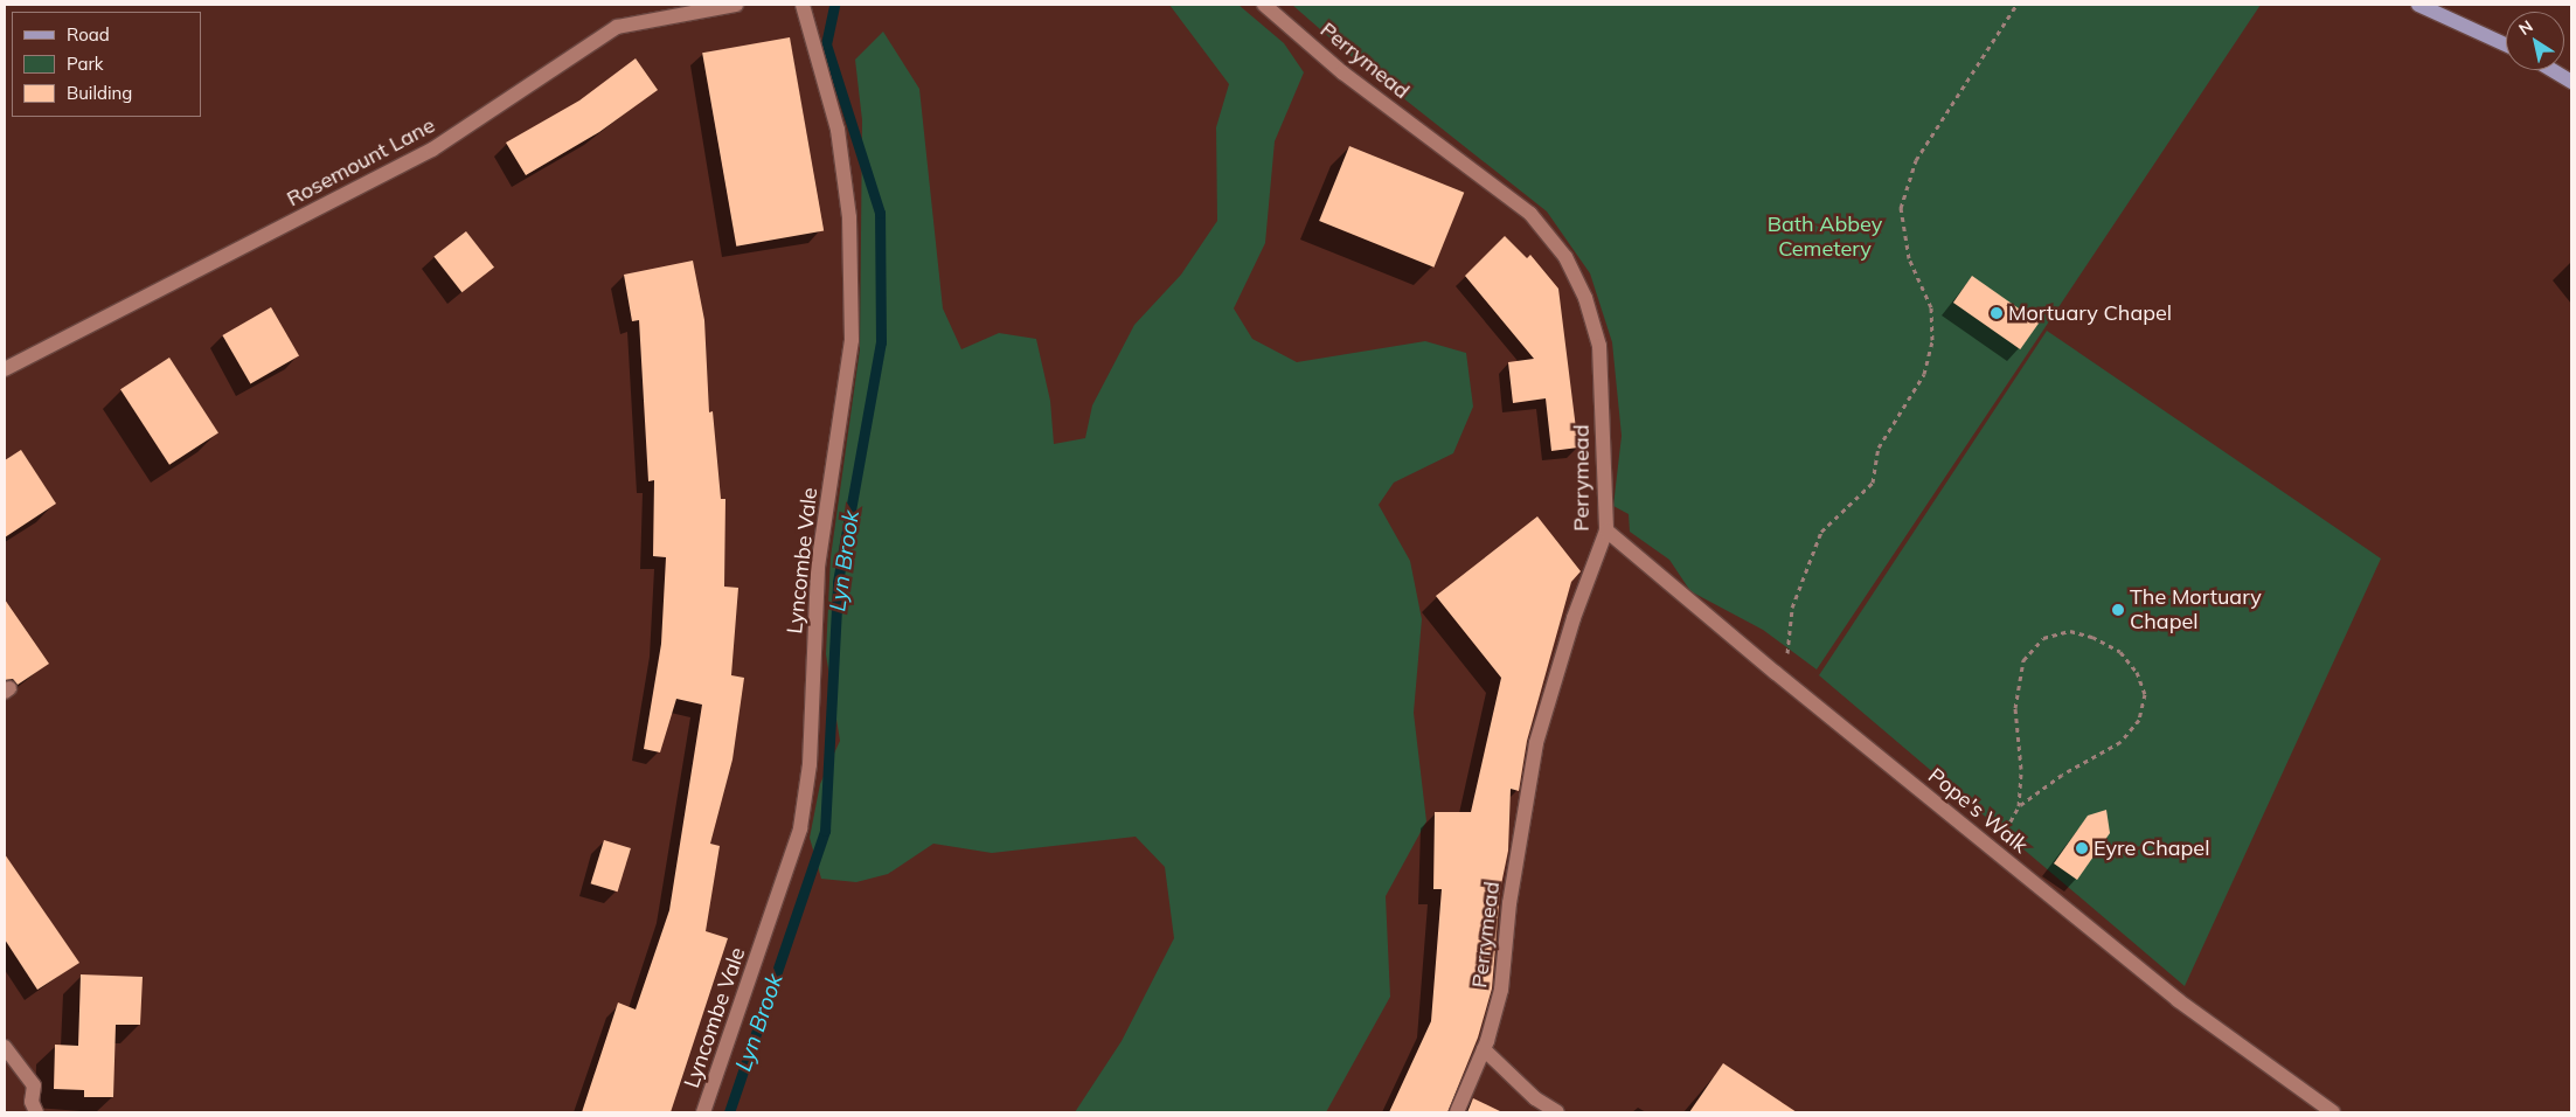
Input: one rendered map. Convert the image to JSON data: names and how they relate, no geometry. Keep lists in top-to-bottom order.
{
  "streets": {
    "street": [
      "Perrymead",
      "Rosemount Lane",
      "Lyncombe Vale",
      "Pope's Walk"
    ]
  },
  "crossings": [
    ["Perrymead", "Pope's Walk"]
  ],
  "water": ["Lyn Brook"],
  "parks": ["Bath Abbey Cemetery"],
  "places": ["Mortuary Chapel", "The Mortuary Chapel", "Eyre Chapel"],
  "legend": ["Road", "Park", "Building"],
  "north": "top left"
}
